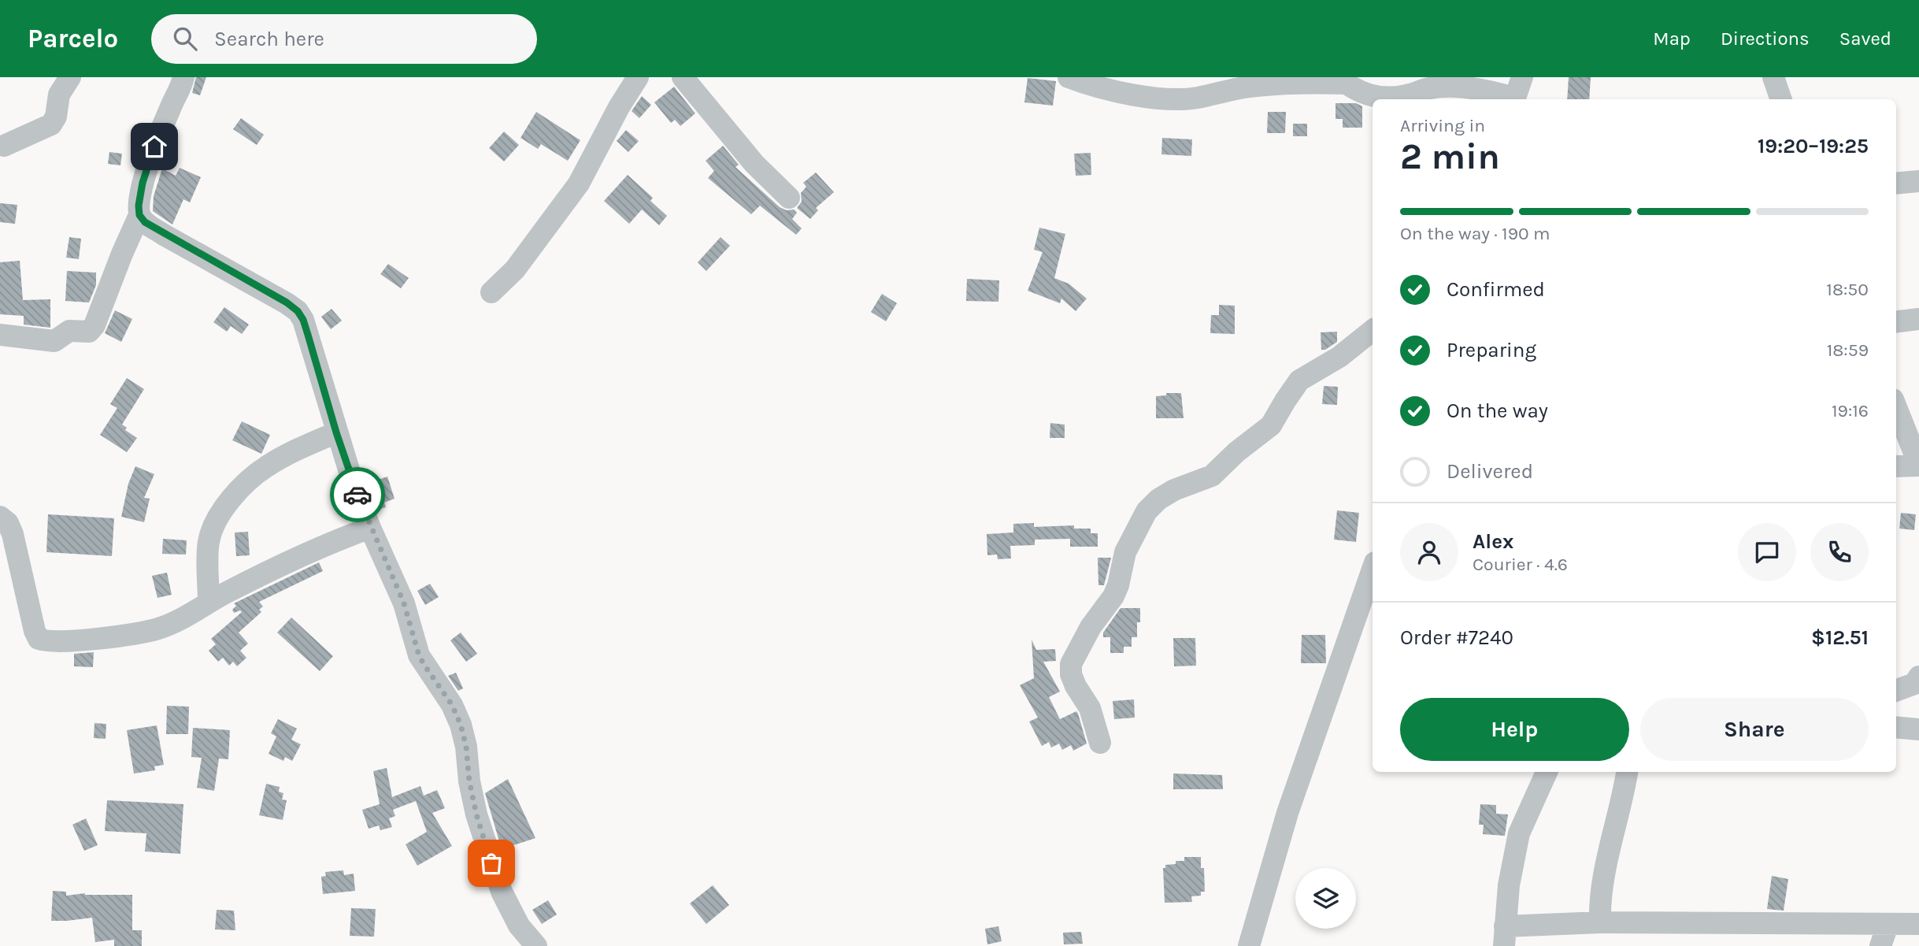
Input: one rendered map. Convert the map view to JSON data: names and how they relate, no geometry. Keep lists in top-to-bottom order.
{
  "page": {
    "header": "Parcelo",
    "search": "Search here",
    "nav": ["Map", "Directions", "Saved"],
    "heading": ["2 min", "Arriving in", "19:20–19:25"],
    "panel": [
      "Alex",
      "Courier · 4.6",
      "Order #7240",
      "$12.51"
    ],
    "bar": "On the way · 190 m",
    "list": [
      ["Confirmed", "18:50"],
      ["Preparing", "18:59"],
      ["On the way", "19:16"],
      "Delivered"
    ],
    "buttons": ["Help", "Share"]
  }
}
